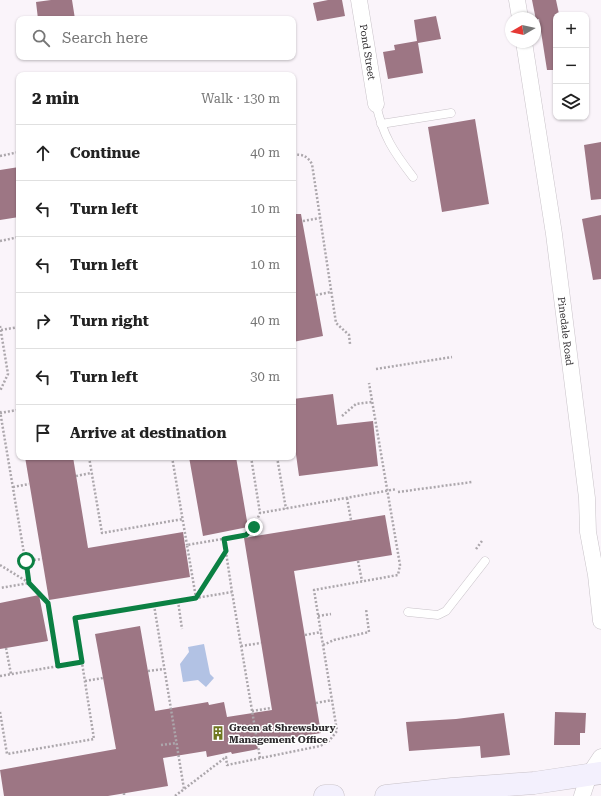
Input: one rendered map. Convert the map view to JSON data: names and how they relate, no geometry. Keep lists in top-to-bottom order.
{
  "streets": {
    "street": ["Pond Street", "Pinedale Road"]
  },
  "places": {
    "building": ["Green at Shrewsbury Management Office"]
  },
  "north": "left",
  "page": {
    "map_buttons": ["+", "−"],
    "search": "Search here",
    "heading": ["2 min", "Walk · 130 m"],
    "list": [
      ["Continue", "40 m"],
      ["Turn left", "10 m"],
      ["Turn left", "10 m"],
      ["Turn right", "40 m"],
      ["Turn left", "30 m"],
      "Arrive at destination"
    ]
  }
}
